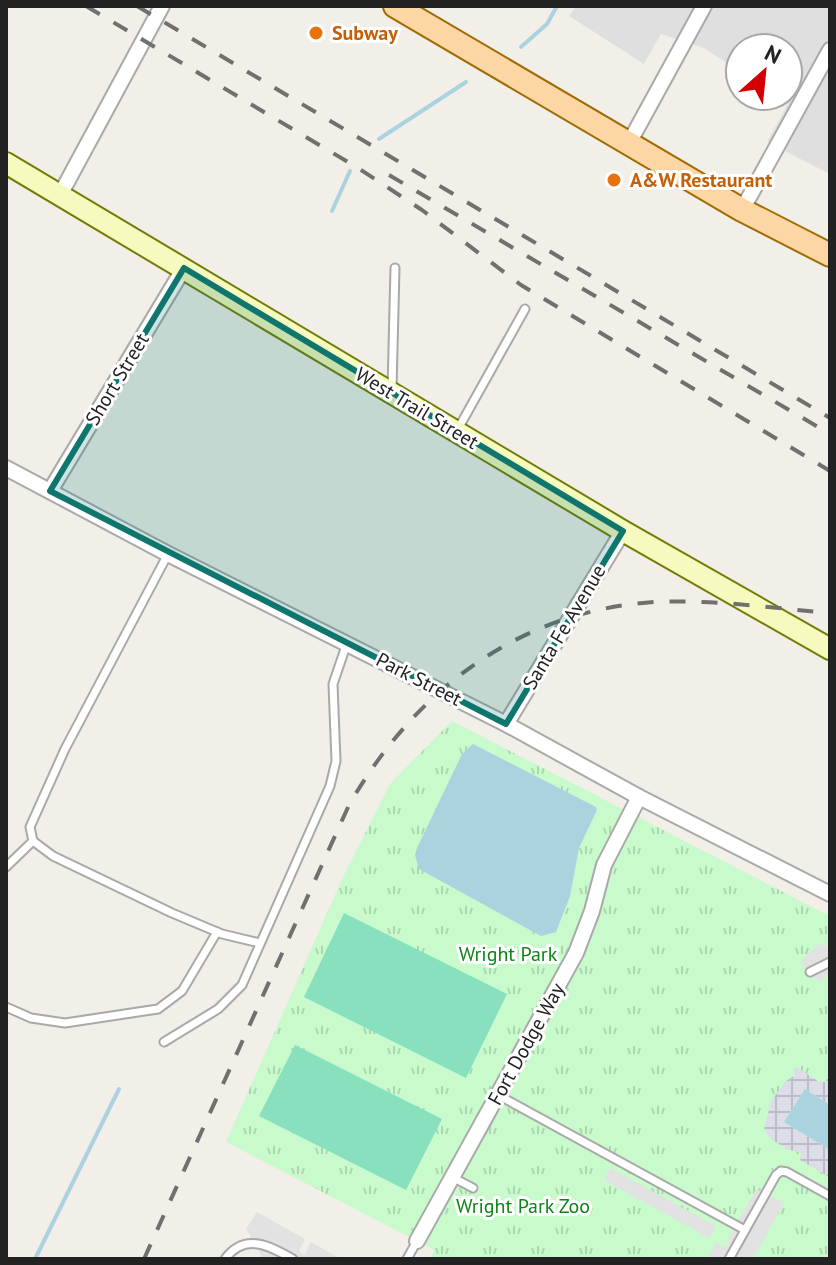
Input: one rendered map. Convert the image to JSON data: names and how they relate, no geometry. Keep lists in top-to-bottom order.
{
  "streets": {
    "main road": ["West Trail Street"],
    "street": [
      "Short Street",
      "Santa Fe Avenue",
      "Park Street",
      "Fort Dodge Way"
    ]
  },
  "crossings": [
    ["Short Street", "West Trail Street"],
    ["Short Street", "Park Street"],
    ["West Trail Street", "Santa Fe Avenue"],
    ["Santa Fe Avenue", "Park Street"],
    ["Park Street", "Fort Dodge Way"]
  ],
  "parks": ["Wright Park", "Wright Park Zoo"],
  "places": ["Subway", "A&W Restaurant"],
  "north": "top right"
}
